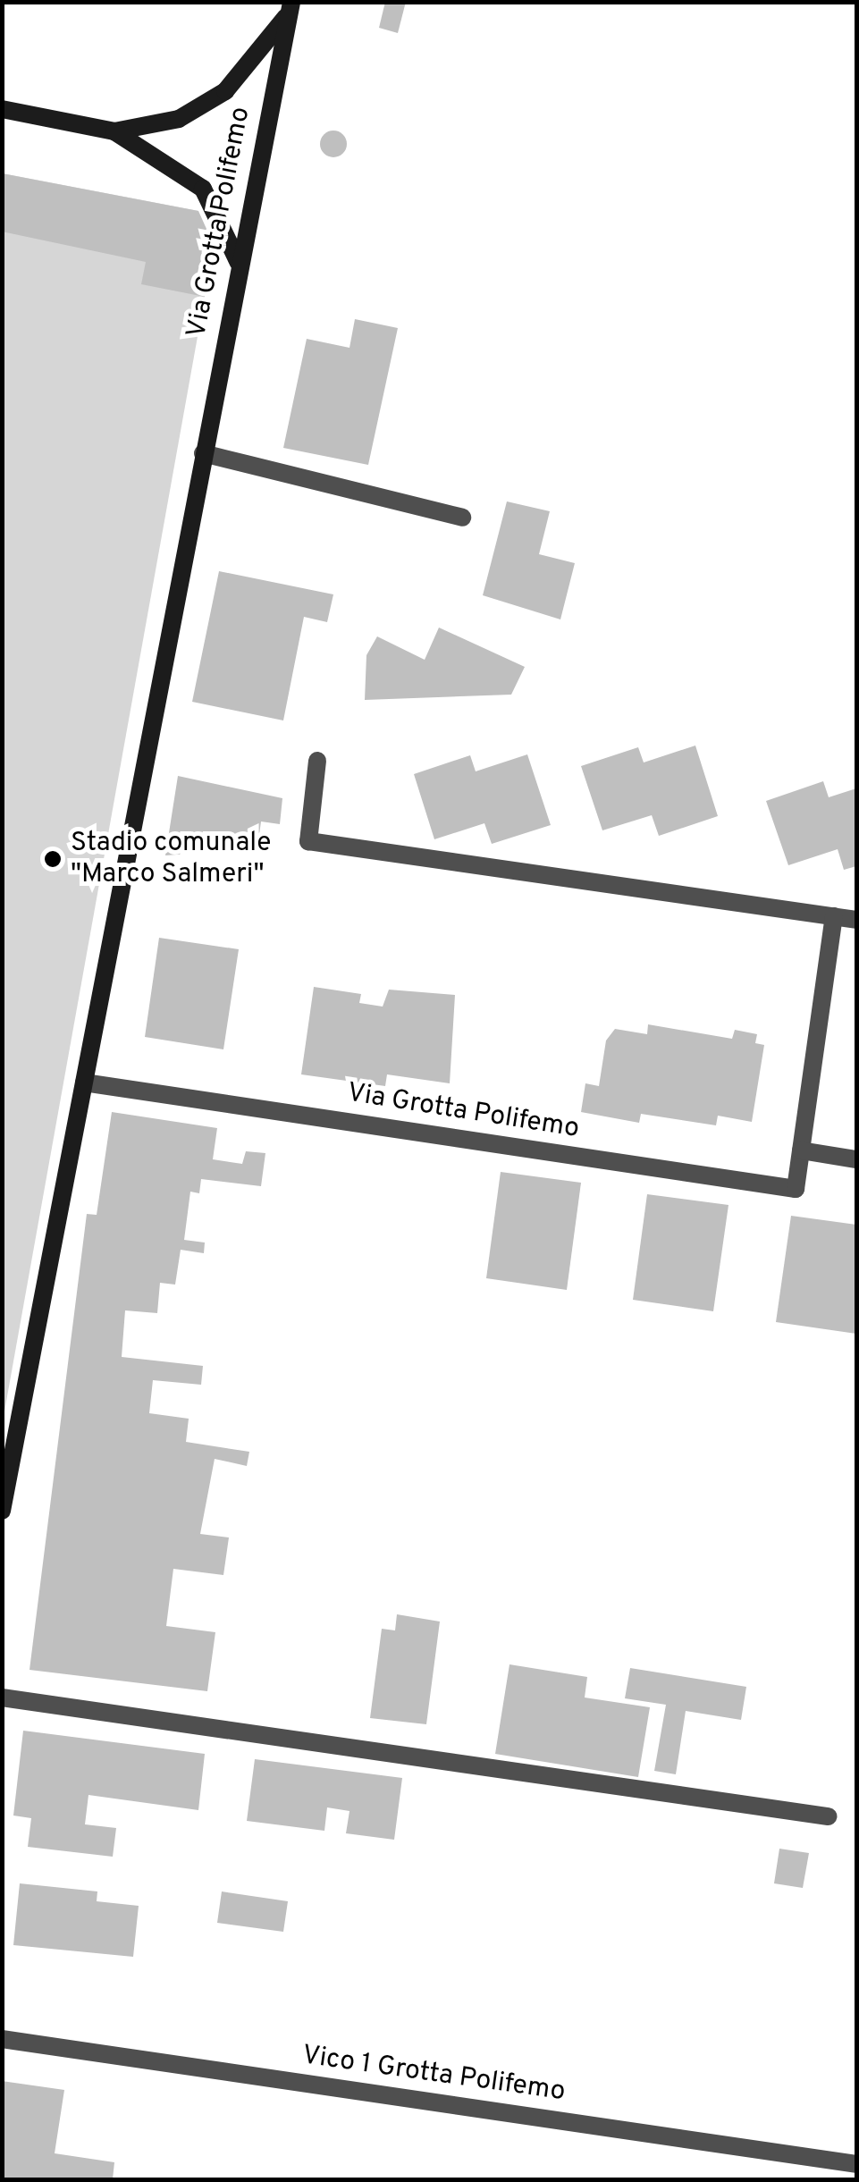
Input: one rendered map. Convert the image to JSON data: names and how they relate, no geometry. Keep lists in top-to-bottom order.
{
  "streets": {
    "street": ["Via Grotta Polifemo", "Vico 1 Grotta Polifemo"]
  },
  "places": ["Stadio comunale \"Marco Salmeri\""]
}
